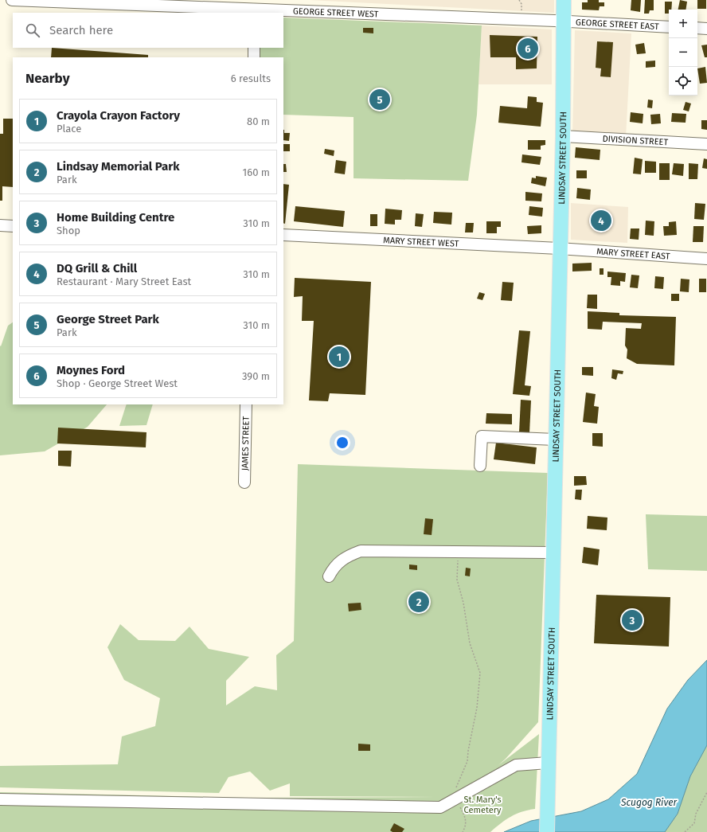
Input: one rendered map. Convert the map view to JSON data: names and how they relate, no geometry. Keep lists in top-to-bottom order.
{
  "streets": {
    "main road": ["LINDSAY STREET SOUTH"],
    "street": [
      "GEORGE STREET WEST",
      "GEORGE STREET EAST",
      "DIVISION STREET",
      "MARY STREET WEST",
      "MARY STREET EAST",
      "JAMES STREET"
    ]
  },
  "crossings": [
    ["GEORGE STREET WEST", "GEORGE STREET EAST"],
    ["GEORGE STREET WEST", "LINDSAY STREET SOUTH"],
    ["GEORGE STREET EAST", "LINDSAY STREET SOUTH"],
    ["DIVISION STREET", "LINDSAY STREET SOUTH"],
    ["LINDSAY STREET SOUTH", "MARY STREET WEST"],
    ["LINDSAY STREET SOUTH", "MARY STREET EAST"],
    ["MARY STREET WEST", "MARY STREET EAST"]
  ],
  "water": ["Scugog River"],
  "parks": ["St. Mary's Cemetery"],
  "page": {
    "map_buttons": ["+", "−"],
    "search": "Search here",
    "pins": [
      "6",
      "5",
      "4",
      "1",
      "2",
      "3"
    ],
    "heading": ["Nearby", "6 results"],
    "list": [
      {
        "mark": "1",
        "name": "Crayola Crayon Factory",
        "note": "Place",
        "value": "80 m"
      },
      {
        "mark": "2",
        "name": "Lindsay Memorial Park",
        "note": "Park",
        "value": "160 m"
      },
      {
        "mark": "3",
        "name": "Home Building Centre",
        "note": "Shop",
        "value": "310 m"
      },
      {
        "mark": "4",
        "name": "DQ Grill & Chill",
        "note": "Restaurant · Mary Street East",
        "value": "310 m"
      },
      {
        "mark": "5",
        "name": "George Street Park",
        "note": "Park",
        "value": "310 m"
      },
      {
        "mark": "6",
        "name": "Moynes Ford",
        "note": "Shop · George Street West",
        "value": "390 m"
      }
    ]
  }
}
